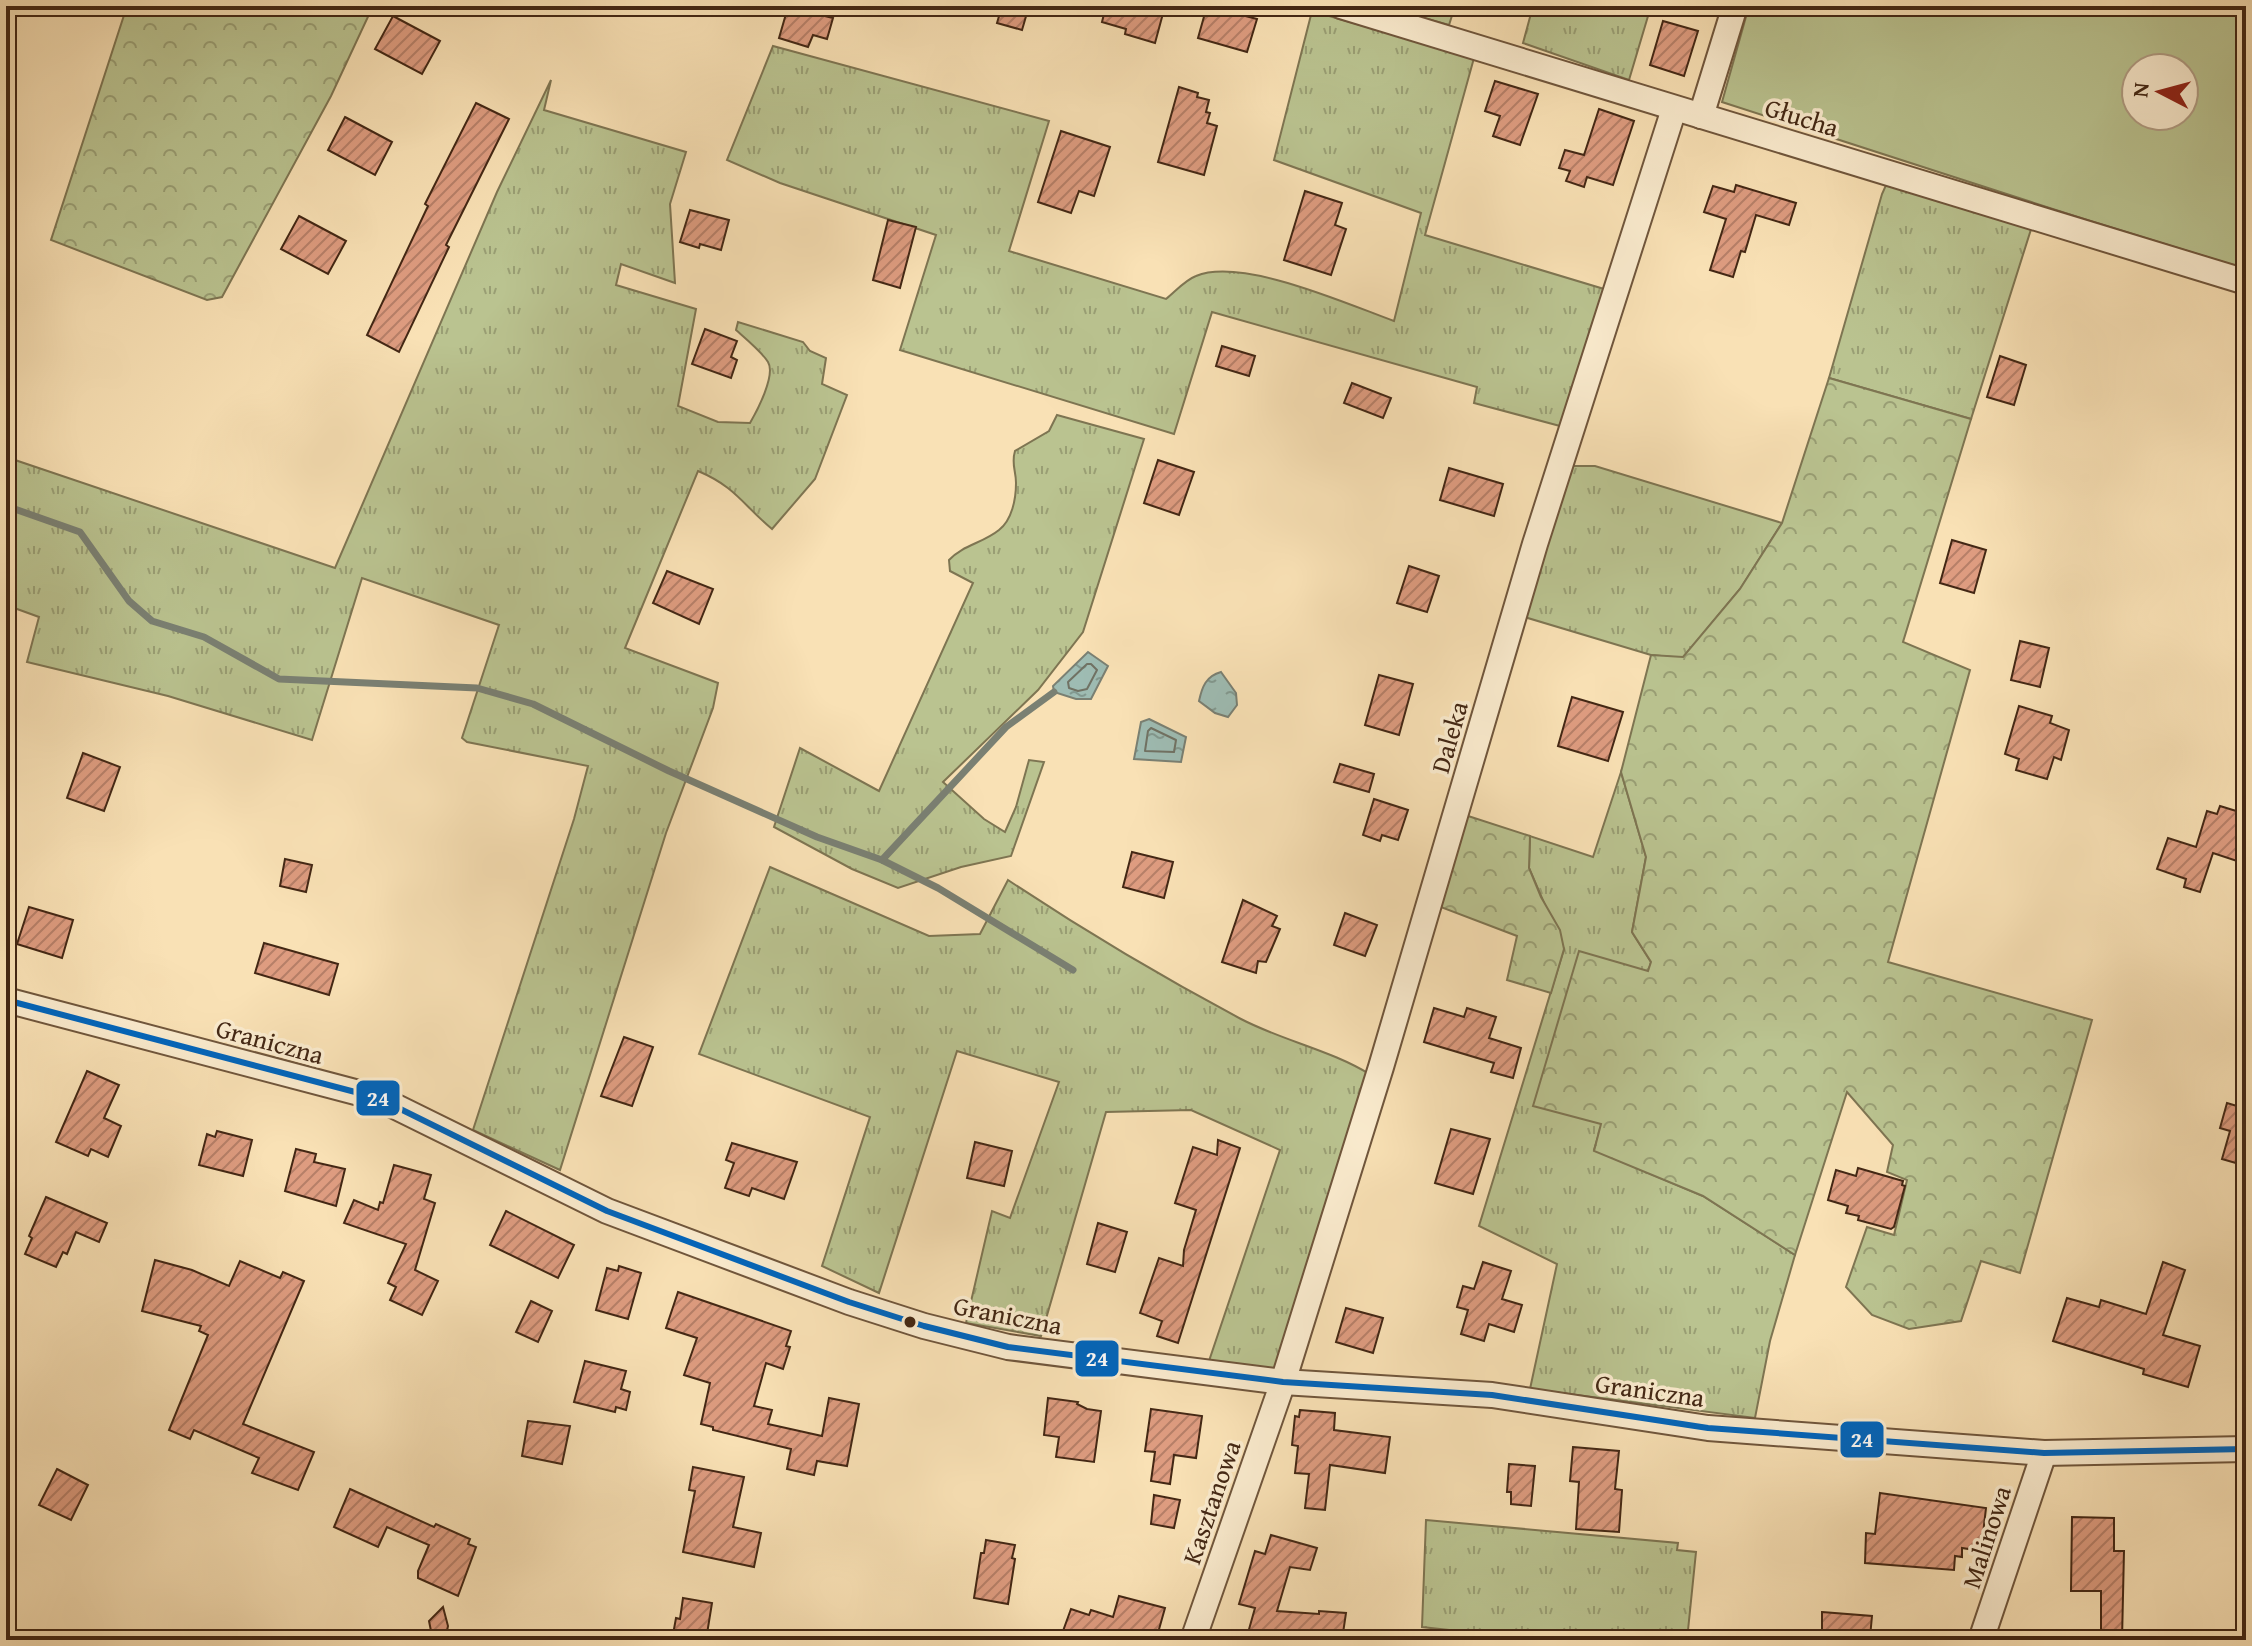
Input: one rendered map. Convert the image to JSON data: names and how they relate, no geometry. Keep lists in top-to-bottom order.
{
  "streets": {
    "street": [
      "Głucha",
      "Daleka",
      "Graniczna",
      "Kasztanowa",
      "Malinowa"
    ]
  },
  "crossings": [
    ["Głucha", "Daleka"],
    ["Daleka", "Graniczna"],
    ["Daleka", "Kasztanowa"],
    ["Graniczna", "Kasztanowa"],
    ["Graniczna", "Malinowa"]
  ],
  "lines": ["transit line 24"],
  "north": "left"
}
